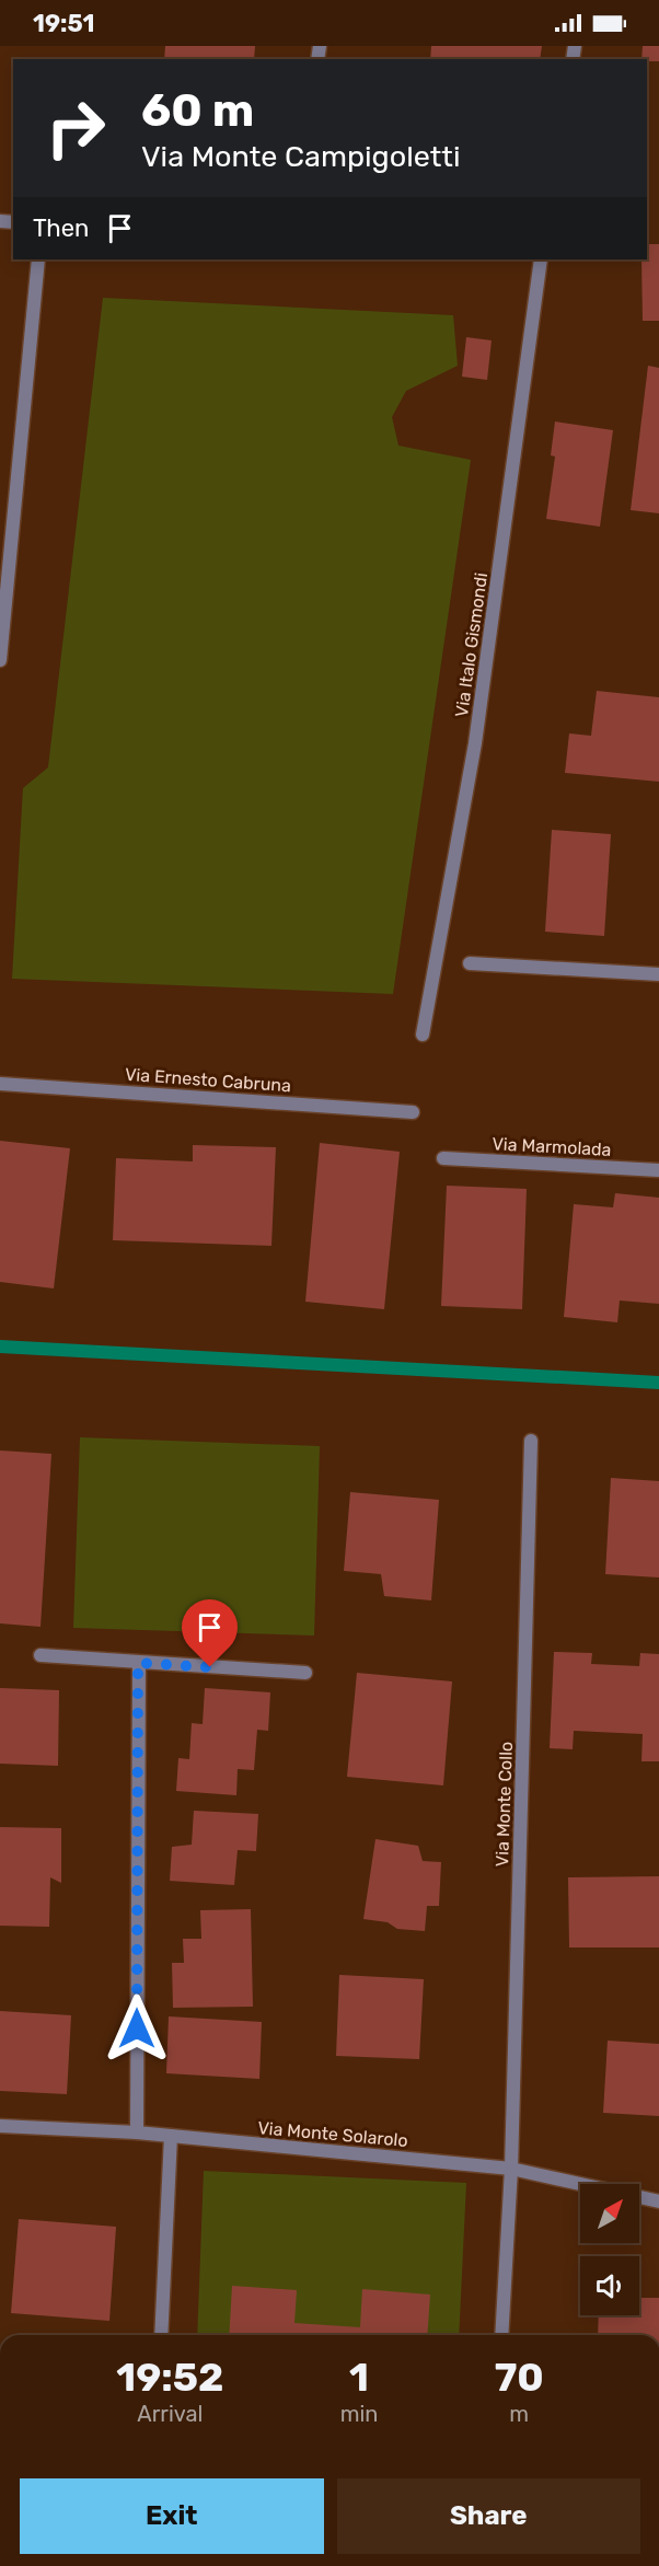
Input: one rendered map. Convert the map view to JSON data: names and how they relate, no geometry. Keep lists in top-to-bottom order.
{
  "streets": {
    "street": [
      "Via Italo Gismondi",
      "Via Ernesto Cabruna",
      "Via Marmolada",
      "Via Monte Collo",
      "Via Monte Solarolo"
    ]
  },
  "crossings": [
    ["Via Monte Collo", "Via Monte Solarolo"]
  ],
  "north": "top right",
  "page": {
    "status": "19:51",
    "turn": ["60 m", "Via Monte Campigoletti"],
    "then": "Then",
    "eta": [
      "19:52",
      "Arrival",
      "1",
      "min",
      "70",
      "m"
    ],
    "buttons": ["Exit", "Share"]
  }
}
